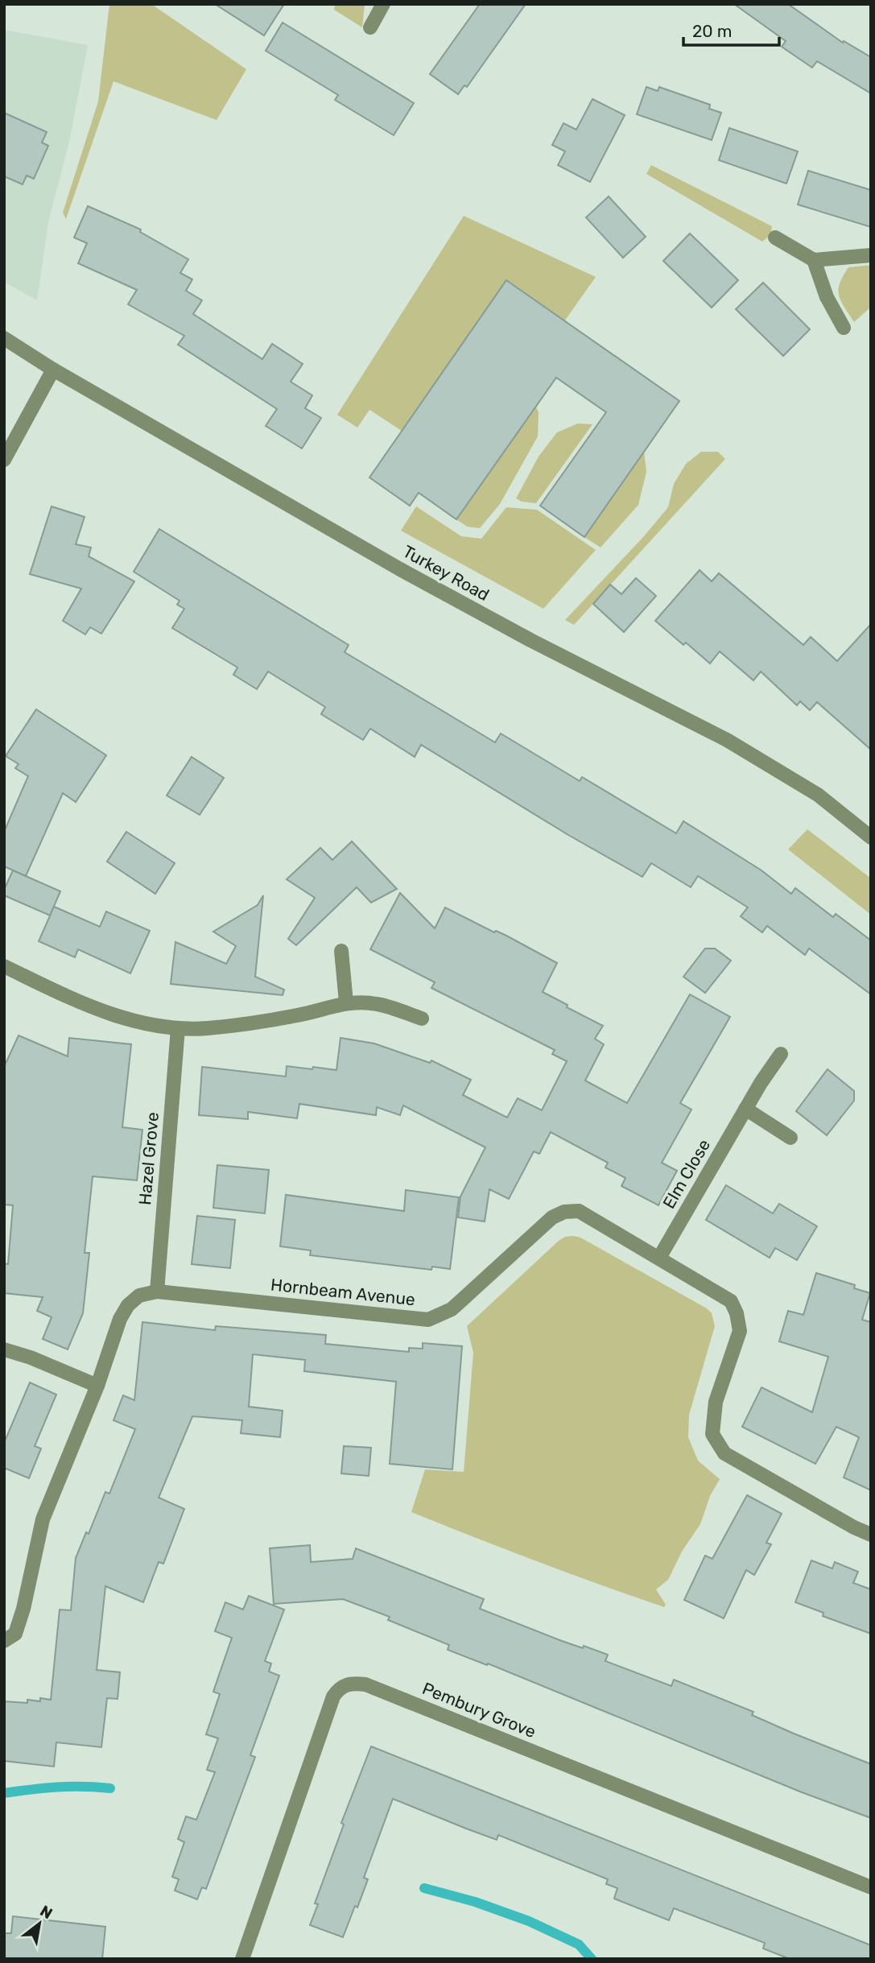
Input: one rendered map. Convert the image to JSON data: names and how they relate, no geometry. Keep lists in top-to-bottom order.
{
  "streets": {
    "street": [
      "Turkey Road",
      "Hazel Grove",
      "Elm Close",
      "Hornbeam Avenue",
      "Pembury Grove"
    ]
  },
  "crossings": [
    ["Hazel Grove", "Hornbeam Avenue"],
    ["Elm Close", "Hornbeam Avenue"]
  ],
  "scale_bar": "20 m",
  "north": "top right"
}
